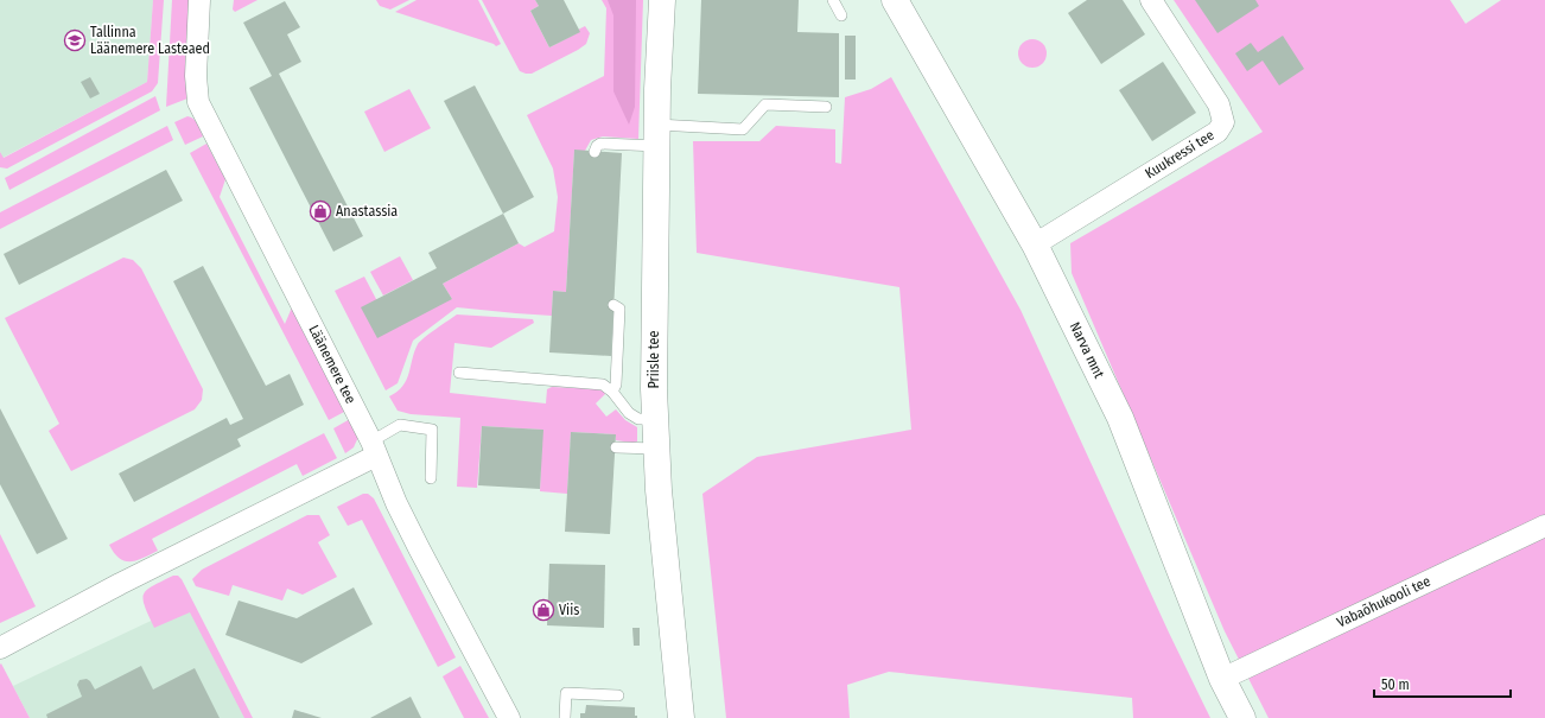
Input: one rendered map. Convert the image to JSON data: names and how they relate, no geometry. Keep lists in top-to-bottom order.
{
  "streets": {
    "main road": ["Narva mnt", "Priisle tee"],
    "street": ["Kuukressi tee", "Läänemere tee", "Vabaõhukooli tee"]
  },
  "crossings": [
    ["Kuukressi tee", "Narva mnt"],
    ["Narva mnt", "Vabaõhukooli tee"]
  ],
  "places": {
    "school or university": ["Tallinna Läänemere Lasteaed"],
    "shop": ["Anastassia", "Viis"]
  },
  "scale_bar": "50 m"
}
